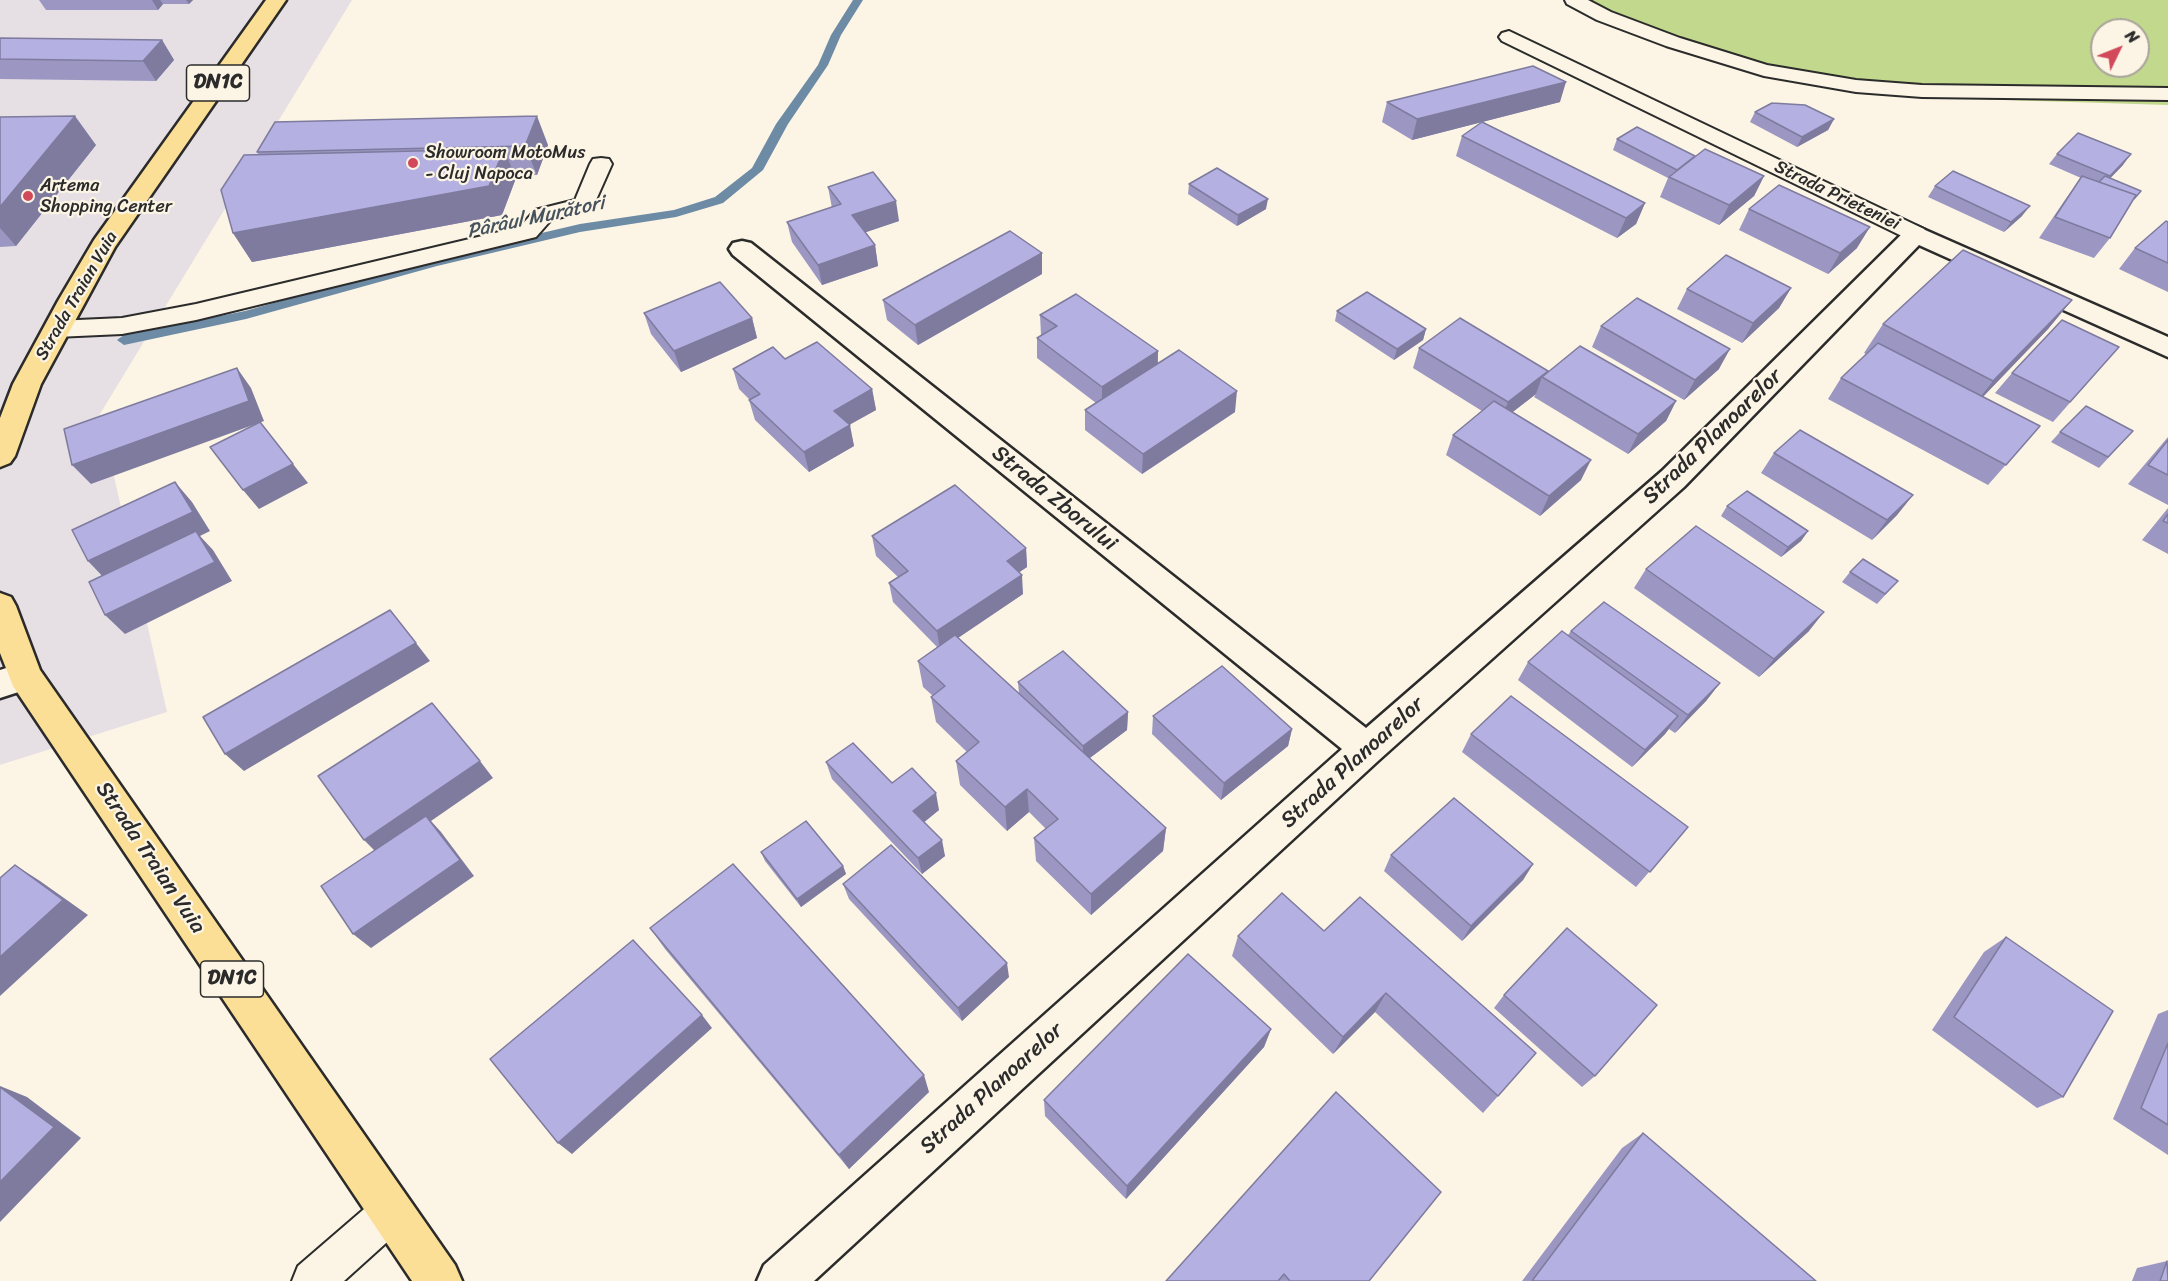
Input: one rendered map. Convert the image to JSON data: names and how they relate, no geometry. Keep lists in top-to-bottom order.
{
  "streets": {
    "main road": ["DN1C", "Strada Traian Vuia"],
    "street": ["Strada Prieteniei", "Strada Planoarelor", "Strada Zborului"]
  },
  "crossings": [
    ["Strada Prieteniei", "Strada Planoarelor"],
    ["Strada Planoarelor", "Strada Zborului"]
  ],
  "water": ["Pârâul Murători"],
  "places": ["Showroom MotoMus - Cluj Napoca", "Artema Shopping Center"],
  "north": "top right"
}
